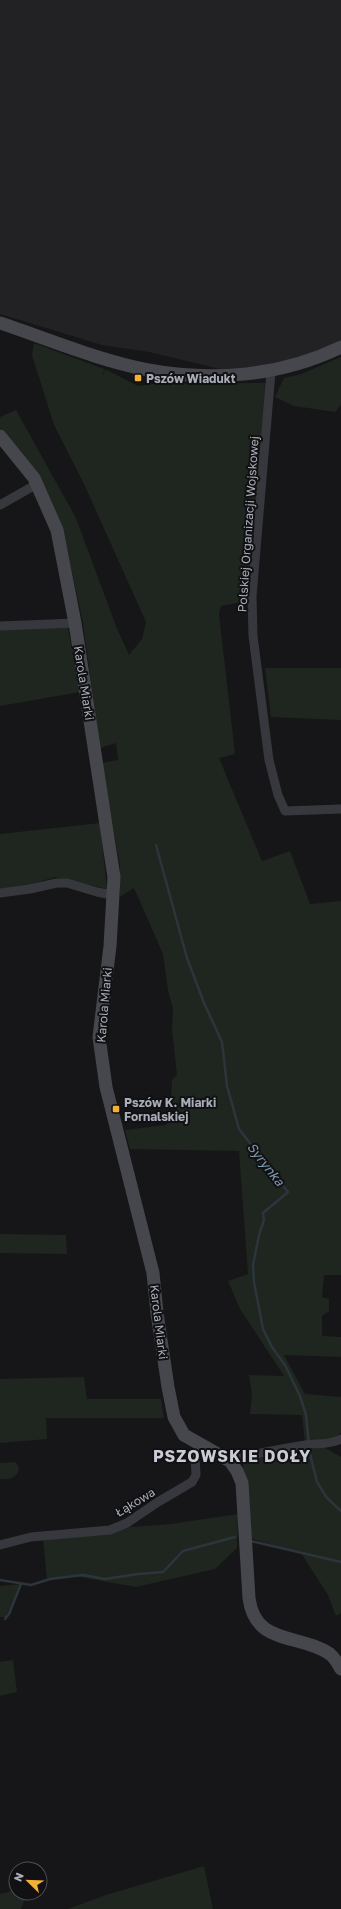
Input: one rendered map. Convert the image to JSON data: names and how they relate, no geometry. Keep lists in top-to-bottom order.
{
  "streets": {
    "street": ["Polskiej Organizacji Wojskowej", "Karola Miarki", "Łąkowa"]
  },
  "crossings": [
    ["Karola Miarki", "Łąkowa"]
  ],
  "districts": ["PSZOWSKIE DOŁY"],
  "water": ["Syrynka"],
  "places": {
    "transit": ["Pszów Wiadukt", "Pszów K. Miarki Fornalskiej"]
  },
  "north": "top left"
}
